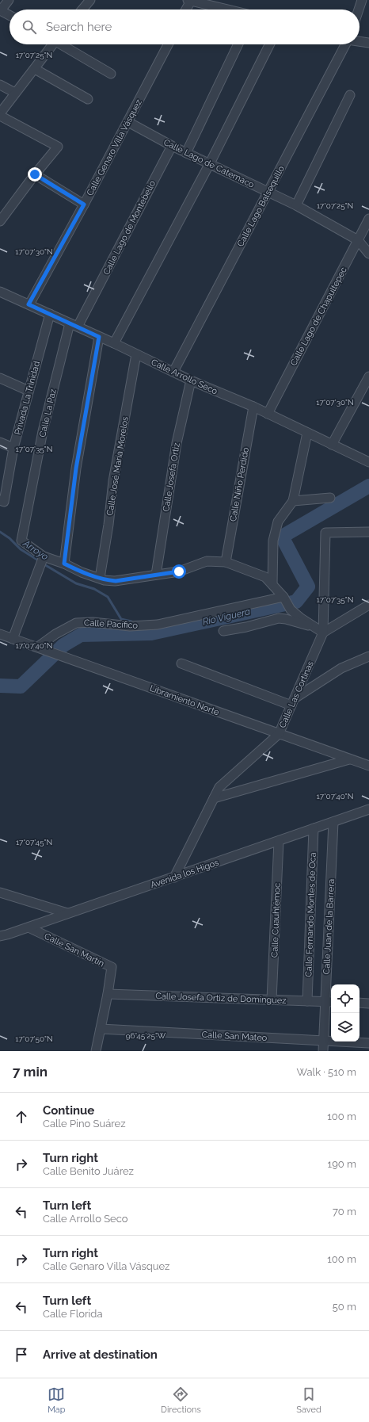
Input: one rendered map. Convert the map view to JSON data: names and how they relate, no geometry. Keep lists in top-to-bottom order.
{
  "streets": {
    "street": [
      "Calle Genaro Villa Vásquez",
      "Calle Lago de Catemaco",
      "Calle Lago Balsequillo",
      "Calle Lago de Montebello",
      "Calle Lago de Chapultepec",
      "Calle Arrollo Seco",
      "Privada La Trinidad",
      "Calle La Paz",
      "Calle José María Morelos",
      "Calle Josefa Ortiz",
      "Calle Niño Perdido",
      "Calle Pacífico",
      "Calle Las Cortinas",
      "Libramiento Norte",
      "Avenida los Higos",
      "Calle Fernando Montes de Oca",
      "Calle Cuauhtémoc",
      "Calle Juan de la Barrera",
      "Calle San Martín",
      "Calle Josefa Ortiz de Domínguez",
      "Calle San Mateo"
    ]
  },
  "crossings": [
    ["Calle Genaro Villa Vásquez", "Calle Lago de Catemaco"],
    ["Calle Genaro Villa Vásquez", "Calle Arrollo Seco"],
    ["Calle Lago de Catemaco", "Calle Lago Balsequillo"],
    ["Calle Lago de Catemaco", "Calle Lago de Montebello"],
    ["Calle Lago de Catemaco", "Calle Lago de Chapultepec"],
    ["Calle Lago Balsequillo", "Calle Arrollo Seco"],
    ["Calle Lago de Montebello", "Calle Arrollo Seco"],
    ["Calle Lago de Montebello", "Calle La Paz"],
    ["Calle Lago de Chapultepec", "Calle Arrollo Seco"],
    ["Calle Arrollo Seco", "Privada La Trinidad"],
    ["Calle Arrollo Seco", "Calle La Paz"],
    ["Calle Arrollo Seco", "Calle José María Morelos"],
    ["Calle Arrollo Seco", "Calle Josefa Ortiz"],
    ["Calle Arrollo Seco", "Calle Niño Perdido"],
    ["Calle Pacífico", "Libramiento Norte"],
    ["Calle Las Cortinas", "Libramiento Norte"],
    ["Calle Las Cortinas", "Avenida los Higos"],
    ["Avenida los Higos", "Calle Fernando Montes de Oca"],
    ["Avenida los Higos", "Calle Cuauhtémoc"],
    ["Avenida los Higos", "Calle Juan de la Barrera"],
    ["Avenida los Higos", "Calle San Martín"],
    ["Calle Fernando Montes de Oca", "Calle Josefa Ortiz de Domínguez"],
    ["Calle Cuauhtémoc", "Calle Josefa Ortiz de Domínguez"],
    ["Calle Juan de la Barrera", "Calle Josefa Ortiz de Domínguez"],
    ["Calle Juan de la Barrera", "Calle San Mateo"],
    ["Calle San Martín", "Calle Josefa Ortiz de Domínguez"],
    ["Calle San Martín", "Calle San Mateo"]
  ],
  "water": ["Arroyo", "Río Viguera"],
  "page": {
    "search": "Search here",
    "heading": ["7 min", "Walk · 510 m"],
    "list": [
      ["Continue", "Calle Pino Suárez", "100 m"],
      ["Turn right", "Calle Benito Juárez", "190 m"],
      ["Turn left", "Calle Arrollo Seco", "70 m"],
      ["Turn right", "Calle Genaro Villa Vásquez", "100 m"],
      ["Turn left", "Calle Florida", "50 m"],
      "Arrive at destination"
    ],
    "nav": ["Map", "Directions", "Saved"]
  },
  "coordinates": [
    "17°07'25\"N",
    "17°07'30\"N",
    "17°07'35\"N",
    "17°07'40\"N",
    "17°07'45\"N",
    "96°45'25\"W",
    "17°07'50\"N"
  ]
}
